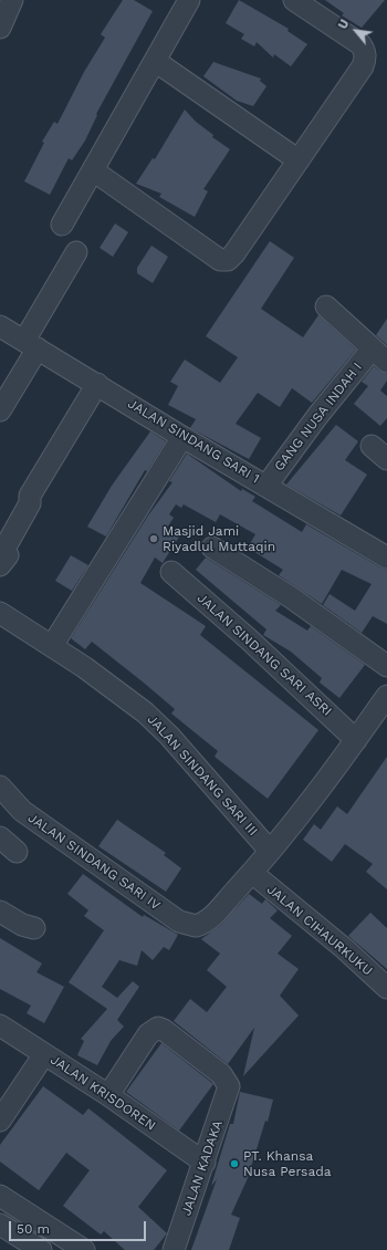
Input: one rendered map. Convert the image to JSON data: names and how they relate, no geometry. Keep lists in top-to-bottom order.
{
  "streets": {
    "street": [
      "GANG NUSA INDAH I",
      "JALAN SINDANG SARI 1",
      "JALAN SINDANG SARI ASRI",
      "JALAN SINDANG SARI III",
      "JALAN SINDANG SARI IV",
      "JALAN CIHAURKUKU",
      "JALAN KRISDOREN",
      "JALAN KADAKA"
    ]
  },
  "crossings": [
    ["GANG NUSA INDAH I", "JALAN SINDANG SARI 1"],
    ["JALAN SINDANG SARI IV", "JALAN CIHAURKUKU"],
    ["JALAN KRISDOREN", "JALAN KADAKA"]
  ],
  "places": ["Masjid Jami Riyadlul Muttaqin", "PT. Khansa Nusa Persada"],
  "scale_bar": "50 m",
  "north": "top left"
}
